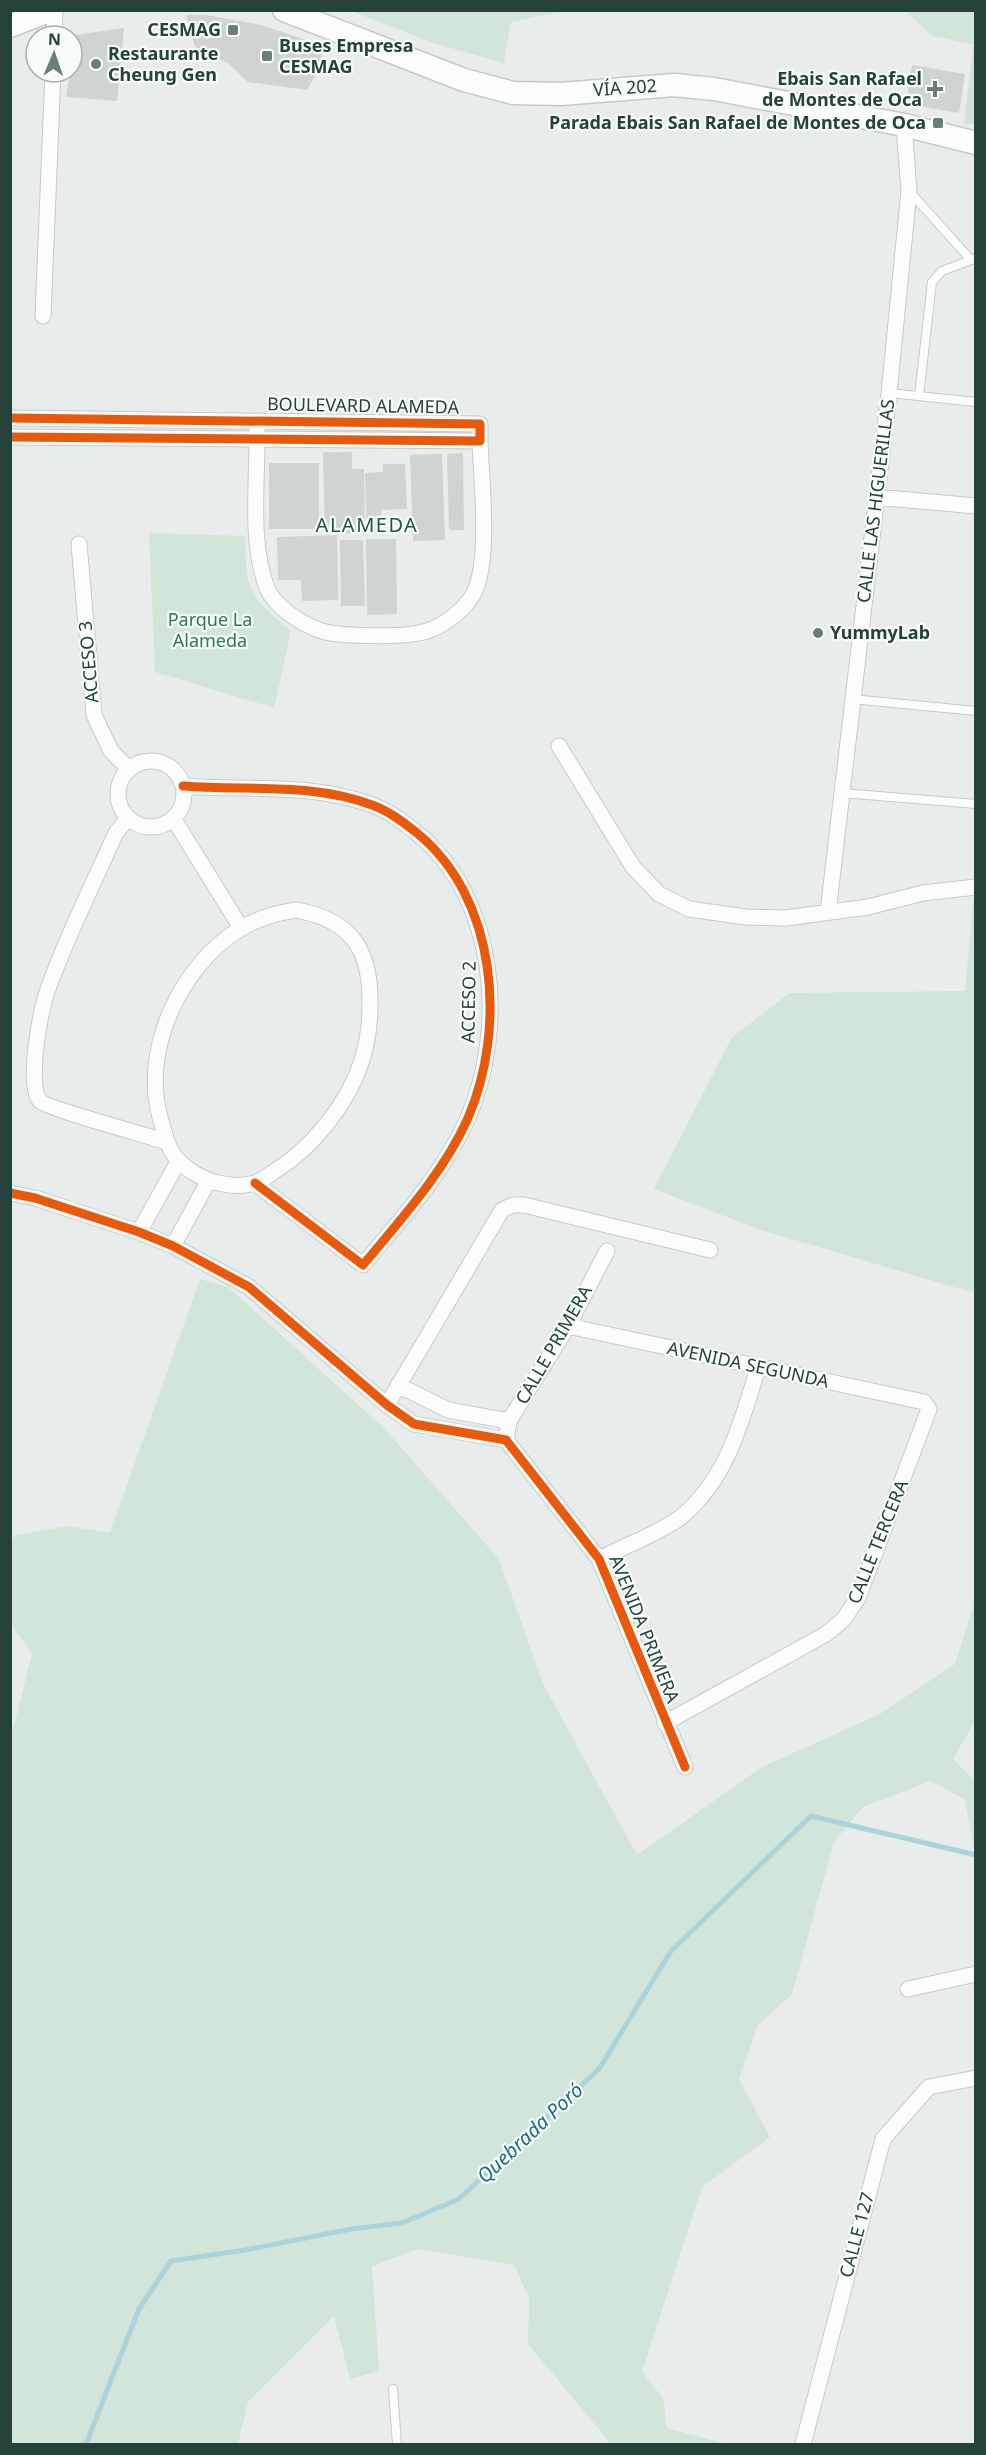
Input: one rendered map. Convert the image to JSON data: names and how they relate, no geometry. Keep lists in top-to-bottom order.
{
  "streets": {
    "main road": ["VÍA 202"],
    "street": [
      "BOULEVARD ALAMEDA",
      "CALLE LAS HIGUERILLAS",
      "ACCESO 3",
      "ACCESO 2",
      "CALLE PRIMERA",
      "AVENIDA SEGUNDA",
      "CALLE TERCERA",
      "AVENIDA PRIMERA",
      "CALLE 127"
    ]
  },
  "crossings": [
    ["VÍA 202", "CALLE LAS HIGUERILLAS"],
    ["ACCESO 3", "ACCESO 2"],
    ["CALLE PRIMERA", "AVENIDA SEGUNDA"],
    ["CALLE PRIMERA", "AVENIDA PRIMERA"],
    ["AVENIDA SEGUNDA", "CALLE TERCERA"],
    ["CALLE TERCERA", "AVENIDA PRIMERA"]
  ],
  "districts": ["ALAMEDA"],
  "water": ["Quebrada Poró"],
  "parks": ["Parque La Alameda"],
  "places": {
    "transit": ["CESMAG", "Buses Empresa CESMAG", "Parada Ebais San Rafael de Montes de Oca"],
    "other": ["Restaurante Cheung Gen", "YummyLab"],
    "health": ["Ebais San Rafael de Montes de Oca"]
  },
  "north": "top"
}
